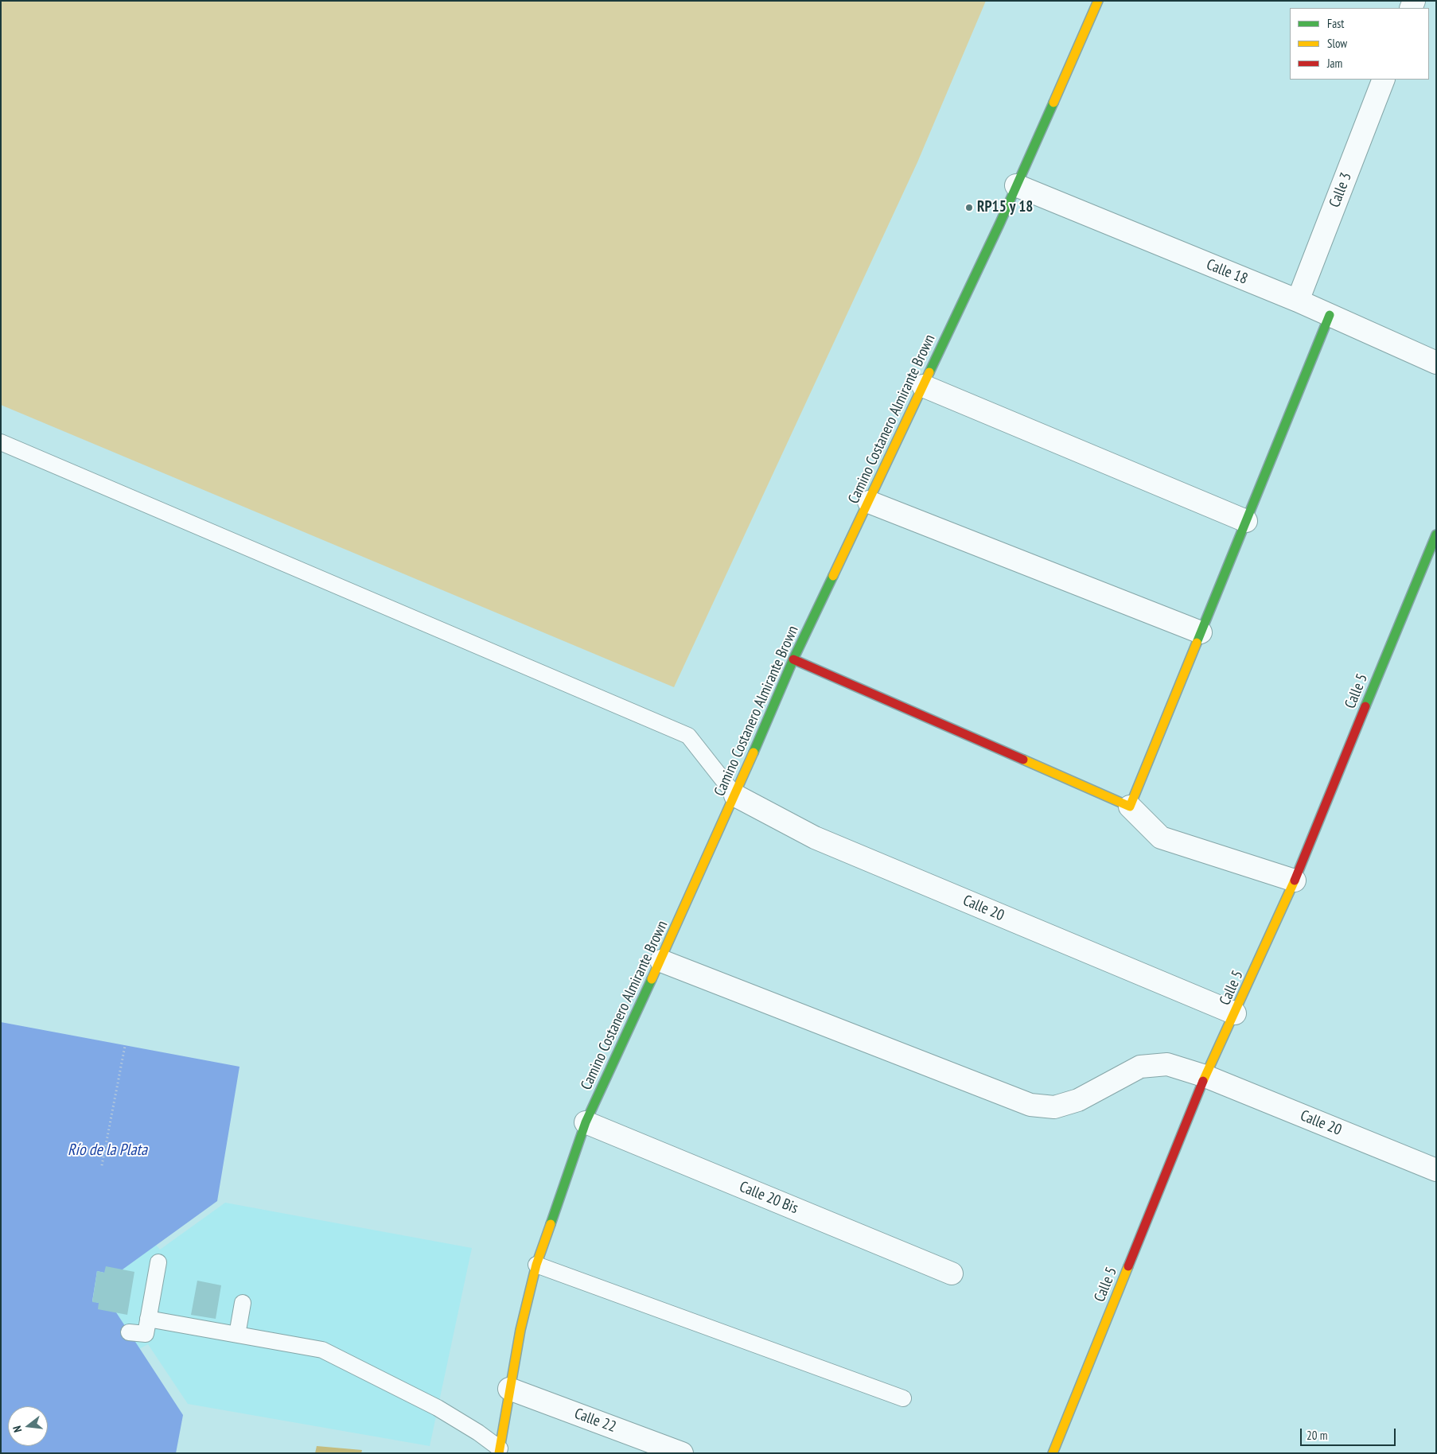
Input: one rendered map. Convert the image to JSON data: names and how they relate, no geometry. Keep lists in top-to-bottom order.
{
  "streets": {
    "street": [
      "Calle 3",
      "Calle 18",
      "Camino Costanero Almirante Brown",
      "Calle 5",
      "Calle 20",
      "Calle 20 Bis",
      "Calle 22"
    ]
  },
  "crossings": [
    ["Calle 3", "Calle 18"],
    ["Calle 18", "Camino Costanero Almirante Brown"],
    ["Camino Costanero Almirante Brown", "Calle 20"],
    ["Camino Costanero Almirante Brown", "Calle 20 Bis"],
    ["Camino Costanero Almirante Brown", "Calle 22"],
    ["Calle 5", "Calle 20"]
  ],
  "water": ["Río de la Plata"],
  "places": ["RP15 y 18"],
  "legend": ["Fast", "Slow", "Jam"],
  "scale_bar": "20 m",
  "north": "left"
}
